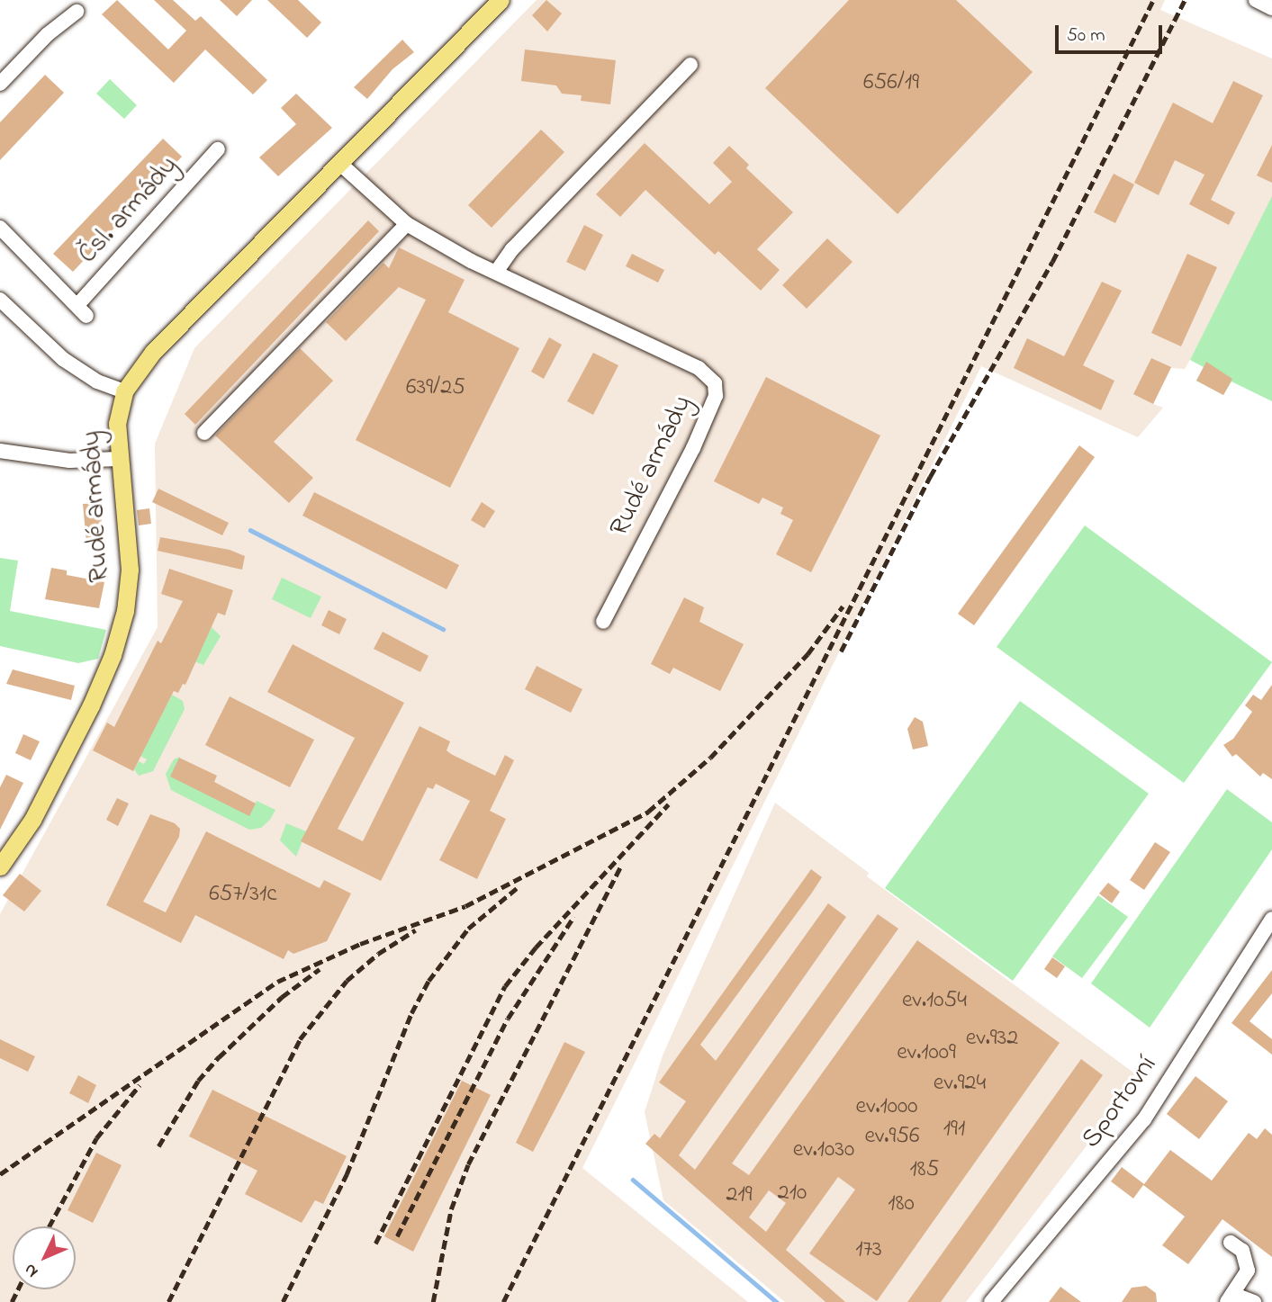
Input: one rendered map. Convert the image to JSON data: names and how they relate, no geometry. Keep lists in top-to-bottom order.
{
  "streets": {
    "main road": ["Rudé armády"],
    "street": ["Čsl. armády", "Sportovní"]
  },
  "house_numbers": [
    "656/19",
    "639/25",
    "657/31c",
    "ev.1054",
    "ev.932",
    "ev.1009",
    "ev.924",
    "ev.1000",
    "191",
    "ev.956",
    "ev.1030",
    "185",
    "210",
    "219",
    "180",
    "173"
  ],
  "scale_bar": "50 m",
  "north": "bottom left"
}
